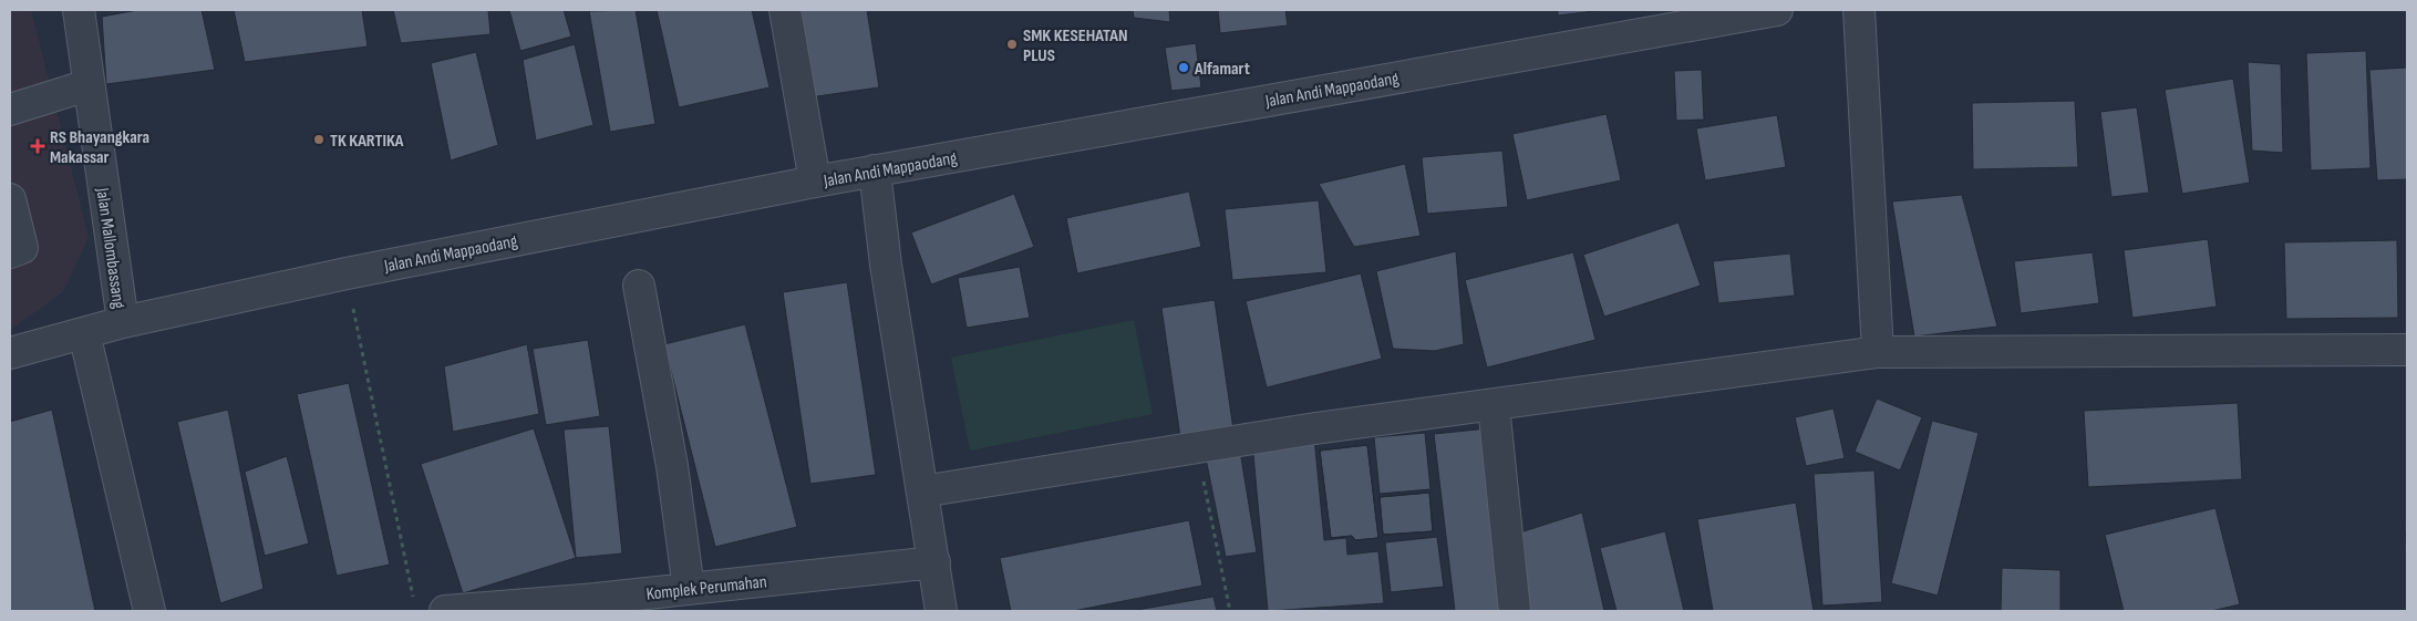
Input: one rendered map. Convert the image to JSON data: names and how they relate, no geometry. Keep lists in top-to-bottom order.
{
  "streets": {
    "street": ["Jalan Andi Mappaodang", "Jalan Mallombassang", "Komplek Perumahan"]
  },
  "crossings": [
    ["Jalan Andi Mappaodang", "Jalan Mallombassang"]
  ],
  "places": {
    "other": ["SMK KESEHATAN PLUS", "Alfamart", "TK KARTIKA"],
    "health": ["RS Bhayangkara Makassar"]
  }
}
